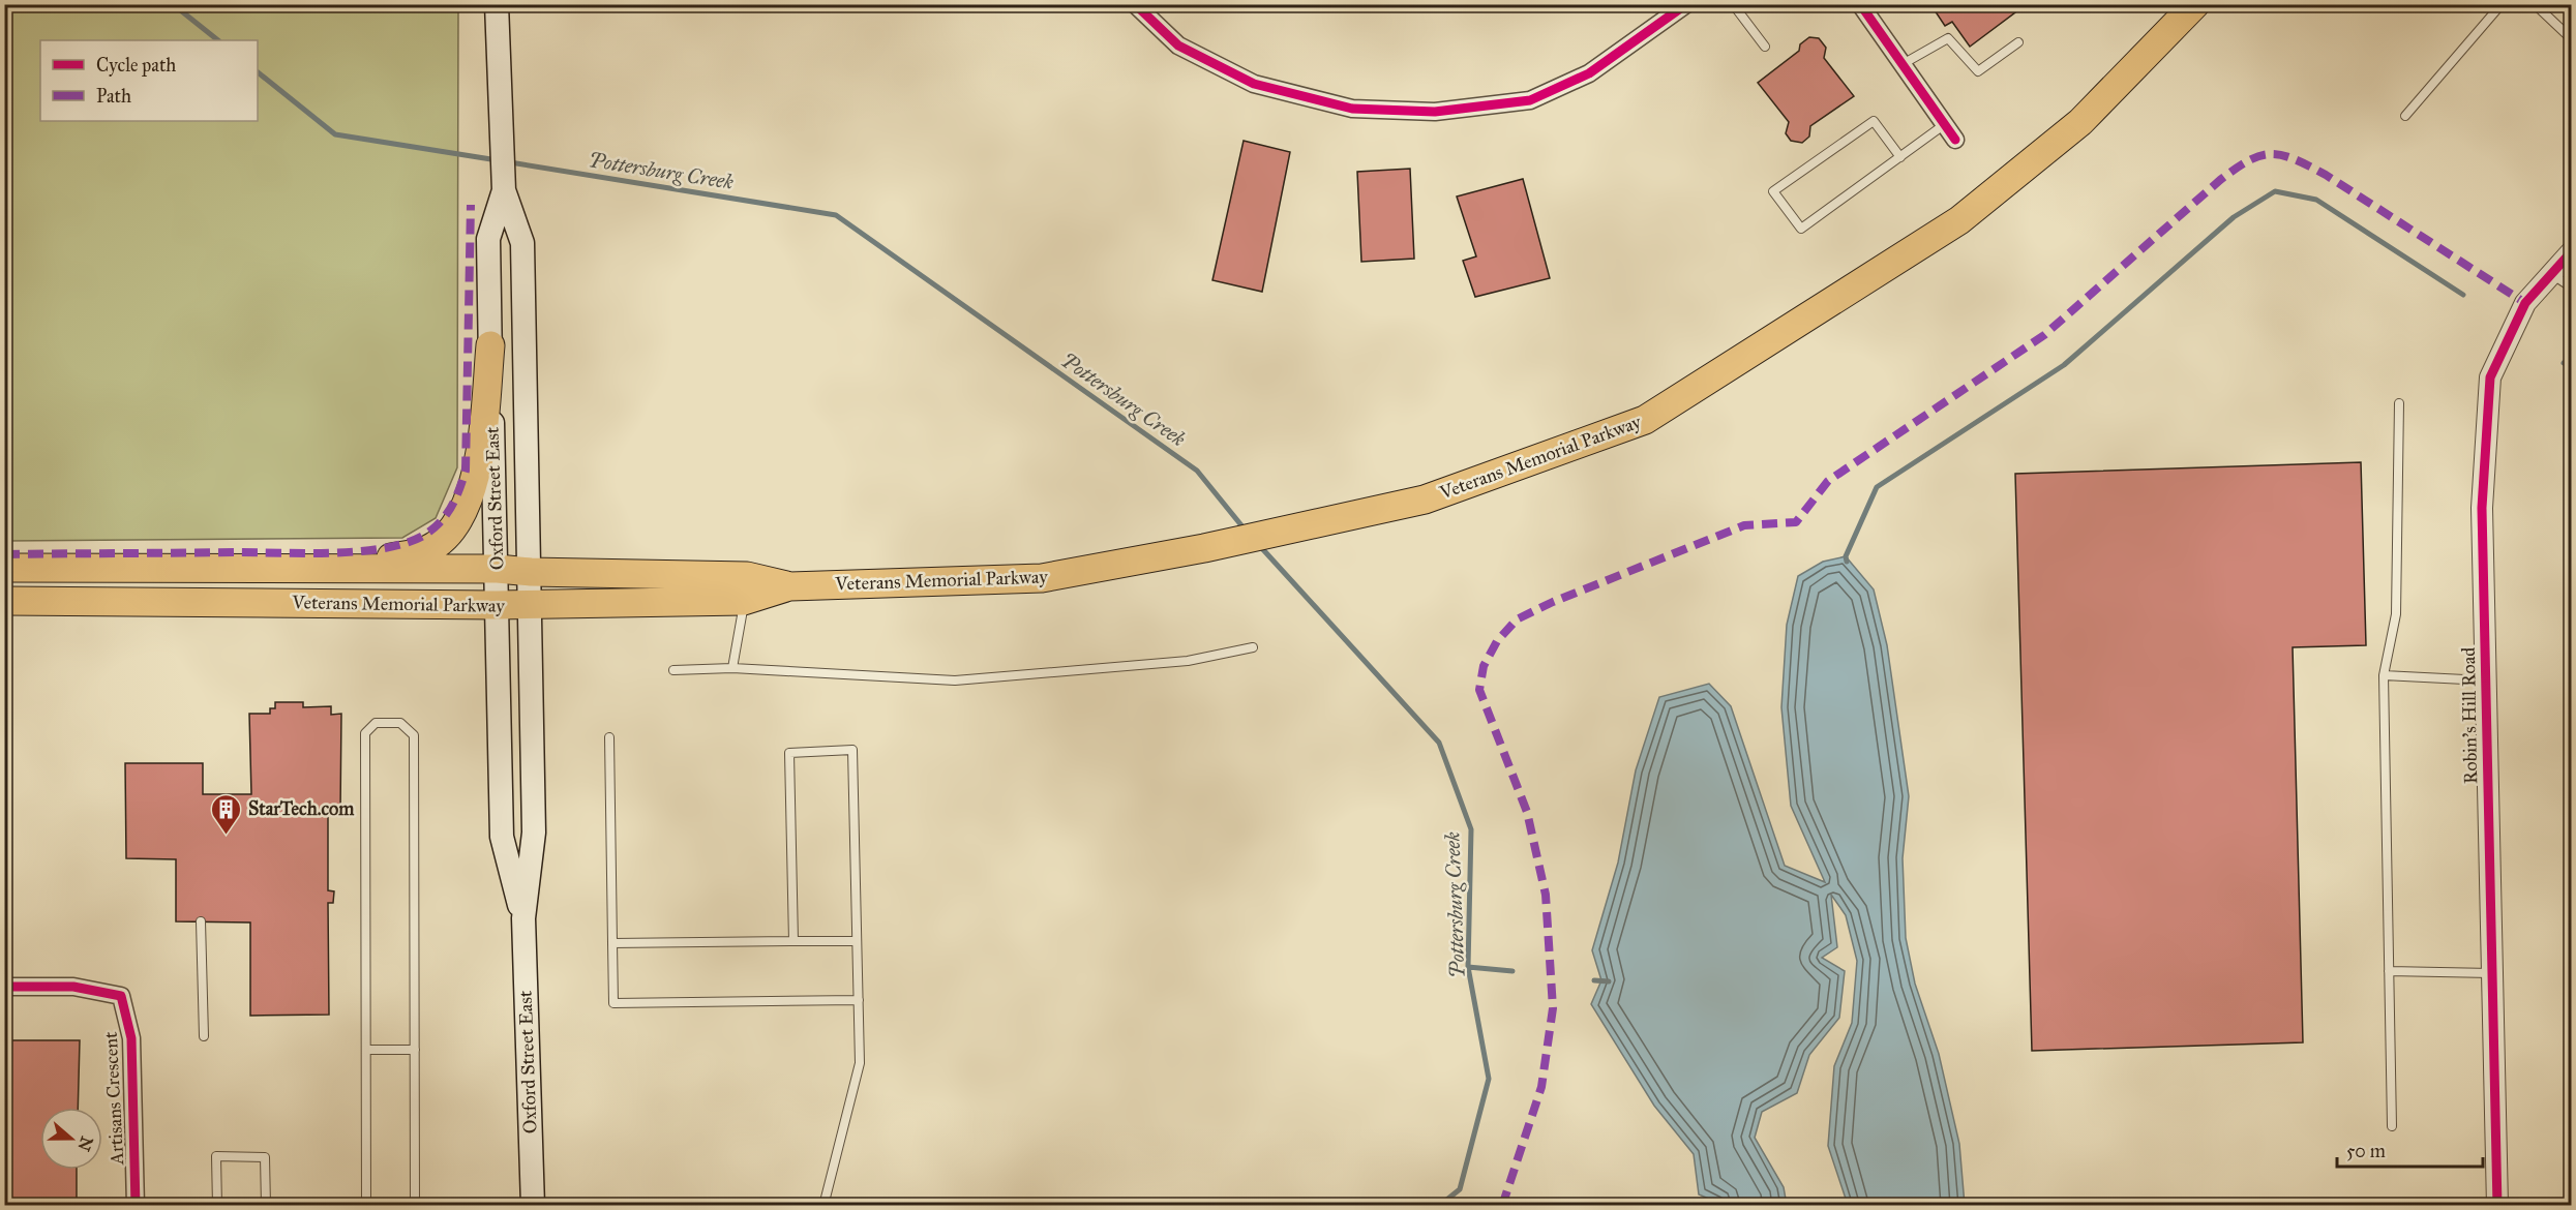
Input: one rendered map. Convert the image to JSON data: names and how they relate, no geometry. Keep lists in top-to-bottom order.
{
  "streets": {
    "highway": ["Veterans Memorial Parkway"],
    "main road": ["Oxford Street East"],
    "street": ["Robin's Hill Road", "Artisans Crescent"]
  },
  "crossings": [
    ["Veterans Memorial Parkway", "Oxford Street East"]
  ],
  "water": ["Pottersburg Creek"],
  "places": {
    "building": ["StarTech.com"]
  },
  "legend": ["Cycle path", "Path"],
  "scale_bar": "50 m",
  "north": "right"
}
